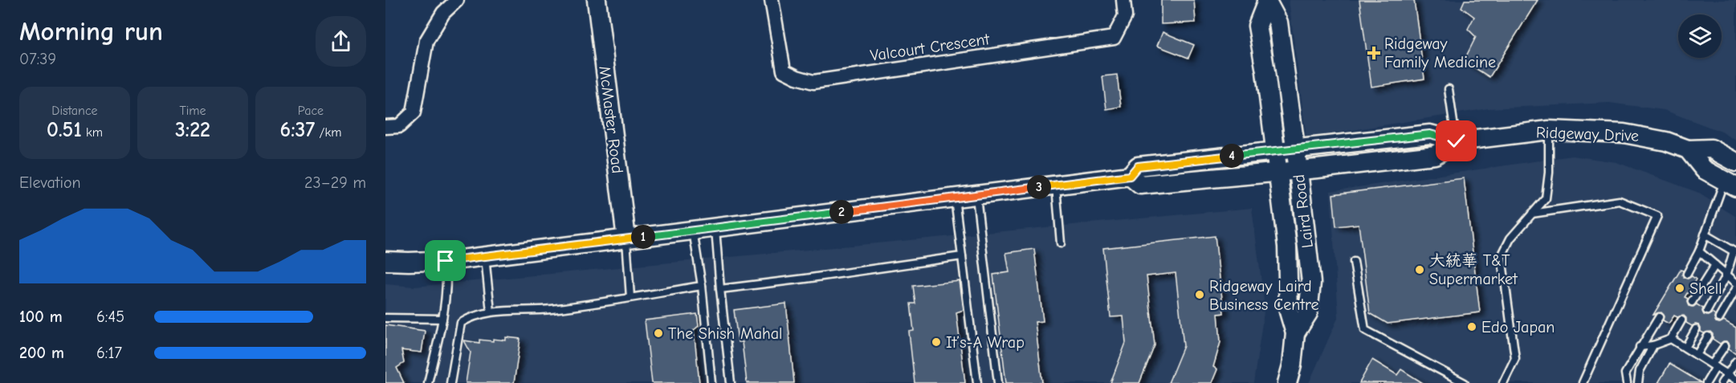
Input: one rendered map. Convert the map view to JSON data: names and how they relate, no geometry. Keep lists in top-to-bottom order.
{
  "streets": {
    "street": [
      "Valcourt Crescent",
      "McMaster Road",
      "Ridgeway Drive",
      "Laird Road"
    ]
  },
  "crossings": [
    ["McMaster Road", "Ridgeway Drive"],
    ["Ridgeway Drive", "Laird Road"]
  ],
  "places": {
    "health": ["Ridgeway Family Medicine"],
    "other": [
      "大統華 T&T Supermarket",
      "Shell",
      "Ridgeway Laird Business Centre",
      "Edo Japan",
      "The Shish Mahal",
      "It’s-A Wrap"
    ]
  },
  "page": {
    "heading": ["Morning run", "07:39"],
    "stats": [
      ["Distance", "0.51 km"],
      ["Time", "3:22"],
      ["Pace", "6:37 /km"]
    ],
    "pins": [
      "4",
      "3",
      "2",
      "1"
    ],
    "chart": ["Elevation", "23–29 m"],
    "list": [
      {
        "name": "100 m",
        "note": "6:45"
      },
      {
        "name": "200 m",
        "note": "6:17"
      }
    ]
  }
}
